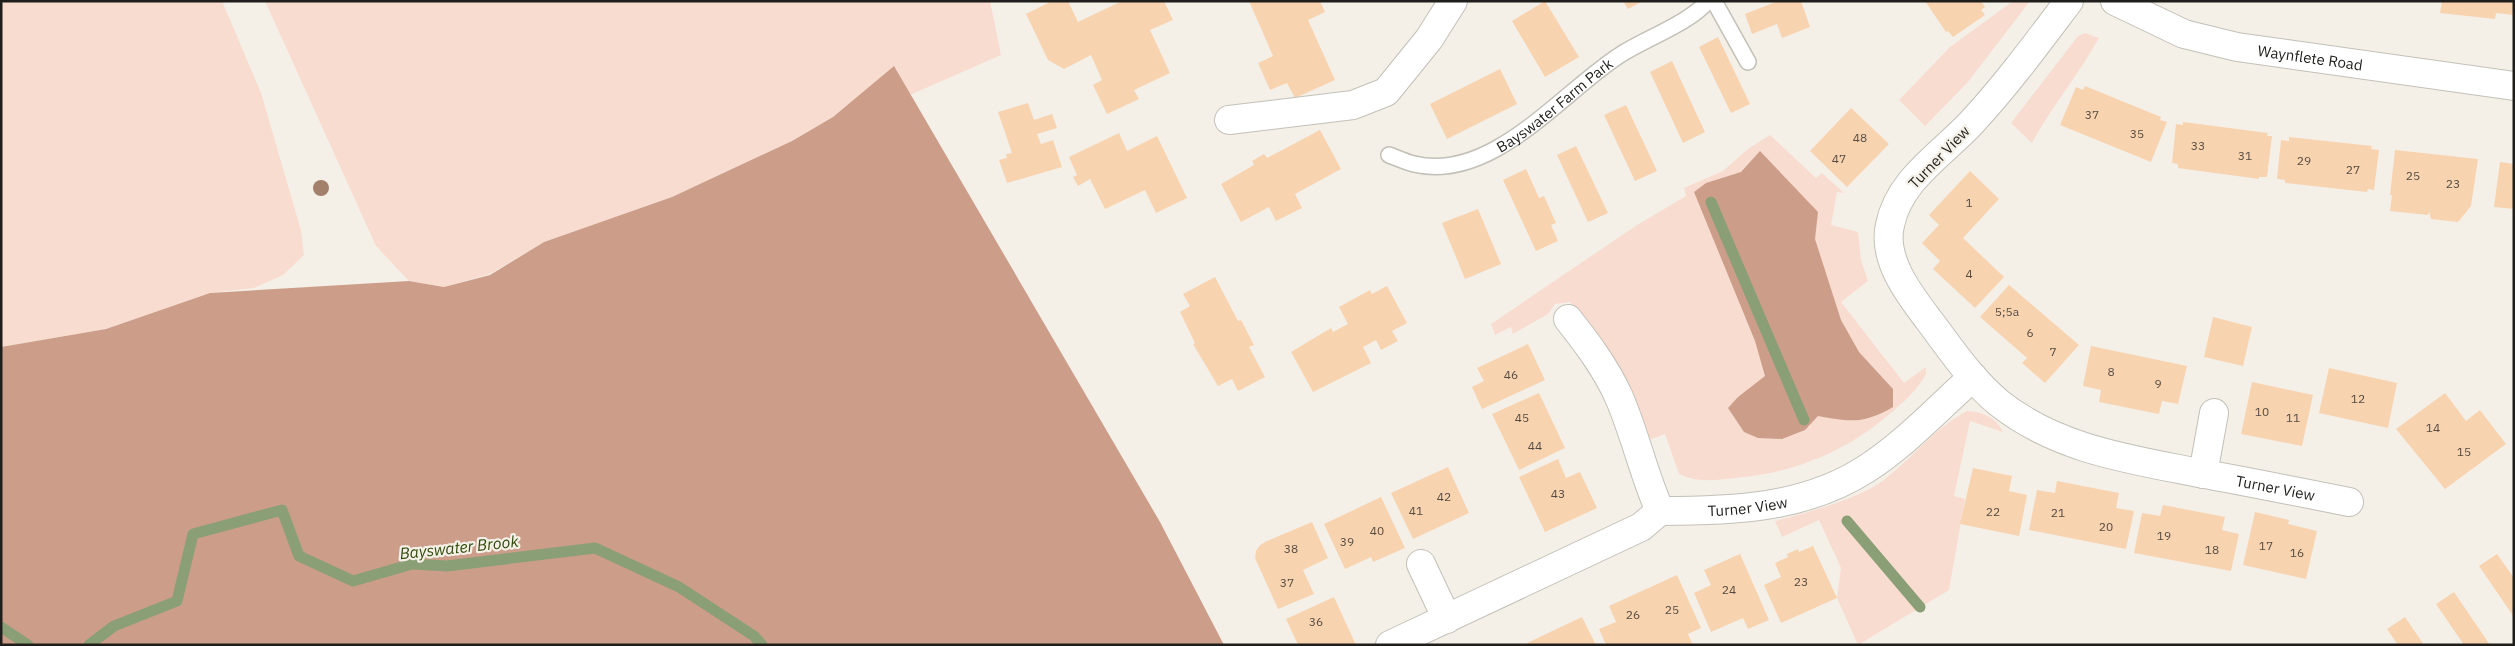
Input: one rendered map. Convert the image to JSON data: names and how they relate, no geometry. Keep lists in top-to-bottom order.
{
  "streets": {
    "street": ["Waynflete Road", "Turner View"],
    "lane": ["Bayswater Farm Park"]
  },
  "water": ["Bayswater Brook"],
  "house_numbers": [
    "37",
    "35",
    "48",
    "33",
    "31",
    "47",
    "29",
    "27",
    "25",
    "23",
    "1",
    "4",
    "5;5a",
    "6",
    "7",
    "8",
    "46",
    "9",
    "12",
    "10",
    "45",
    "11",
    "14",
    "44",
    "15",
    "43",
    "42",
    "41",
    "22",
    "21",
    "20",
    "40",
    "19",
    "39",
    "17",
    "38",
    "18",
    "16",
    "23",
    "37",
    "24",
    "25",
    "26",
    "36"
  ]
}
